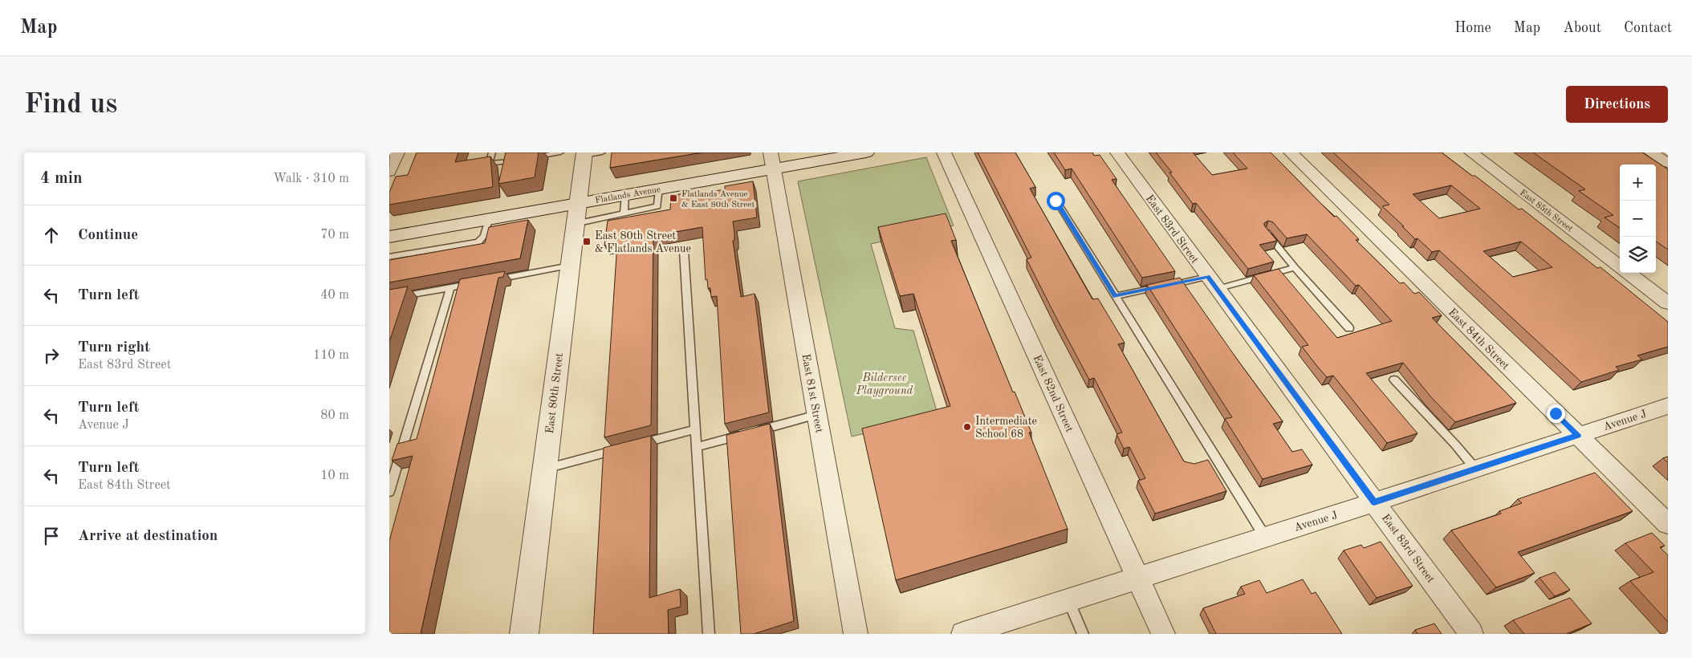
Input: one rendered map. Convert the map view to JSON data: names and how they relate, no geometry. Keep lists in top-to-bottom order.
{
  "streets": {
    "street": [
      "Flatlands Avenue",
      "East 85th Street",
      "East 83rd Street",
      "East 84th Street",
      "East 80th Street",
      "East 81st Street",
      "East 82nd Street",
      "Avenue J"
    ]
  },
  "crossings": [
    ["Flatlands Avenue", "East 80th Street"],
    ["Flatlands Avenue", "East 81st Street"],
    ["East 83rd Street", "Avenue J"],
    ["East 84th Street", "Avenue J"],
    ["East 82nd Street", "Avenue J"]
  ],
  "parks": ["Bildersee Playground"],
  "places": {
    "transit": ["Flatlands Avenue & East 80th Street", "East 80th Street & Flatlands Avenue"],
    "other": ["Intermediate School 68"]
  },
  "page": {
    "header": "Map",
    "nav": [
      "Home",
      "Map",
      "About",
      "Contact"
    ],
    "buttons": "Directions",
    "title": "Find us",
    "heading": ["4 min", "Walk · 310 m"],
    "map_buttons": ["+", "−"],
    "list": [
      ["Continue", "70 m"],
      ["Turn left", "40 m"],
      ["Turn right", "East 83rd Street", "110 m"],
      ["Turn left", "Avenue J", "80 m"],
      ["Turn left", "East 84th Street", "10 m"],
      "Arrive at destination"
    ]
  }
}
